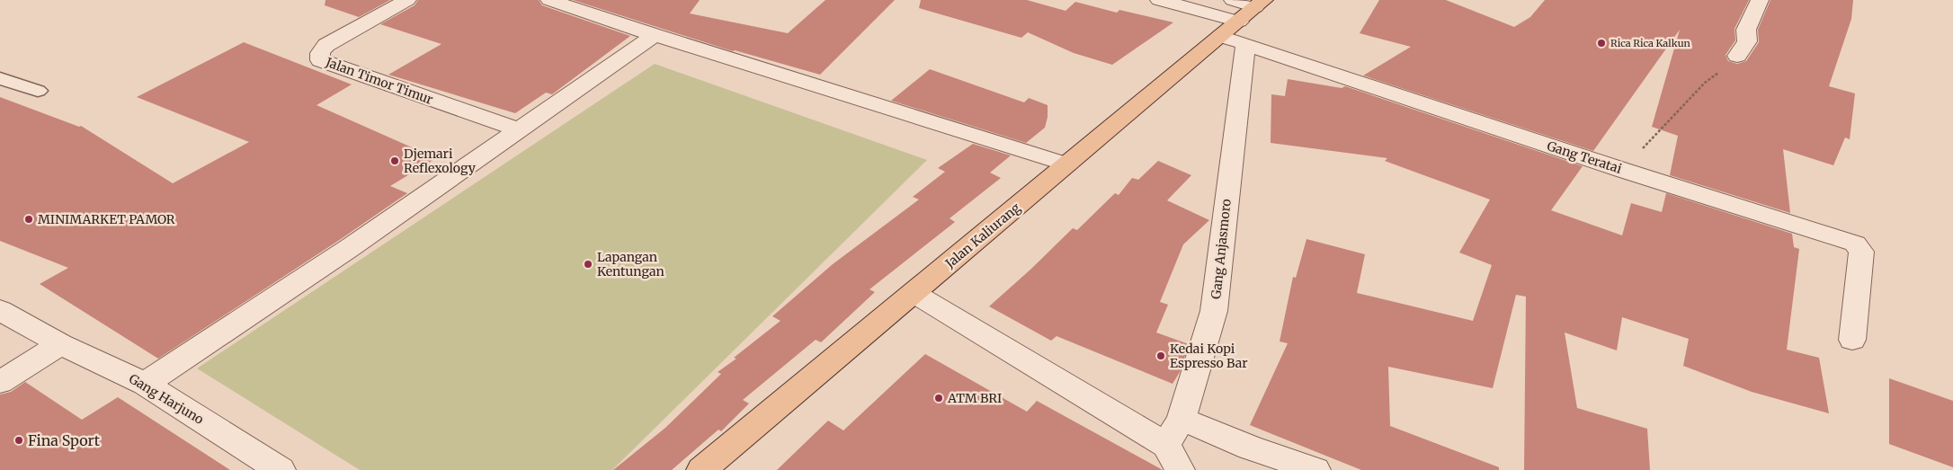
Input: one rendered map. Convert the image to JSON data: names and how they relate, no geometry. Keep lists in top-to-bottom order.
{
  "streets": {
    "main road": ["Jalan Kaliurang"],
    "street": [
      "Jalan Timor Timur",
      "Gang Teratai",
      "Gang Anjasmoro",
      "Gang Harjuno"
    ]
  },
  "crossings": [
    ["Gang Teratai", "Jalan Kaliurang"],
    ["Gang Teratai", "Gang Anjasmoro"]
  ],
  "places": [
    "Rica Rica Kalkun",
    "Djemari Reflexology",
    "MINIMARKET PAMOR",
    "Lapangan Kentungan",
    "Kedai Kopi Espresso Bar",
    "ATM BRI",
    "Fina Sport"
  ]
}
